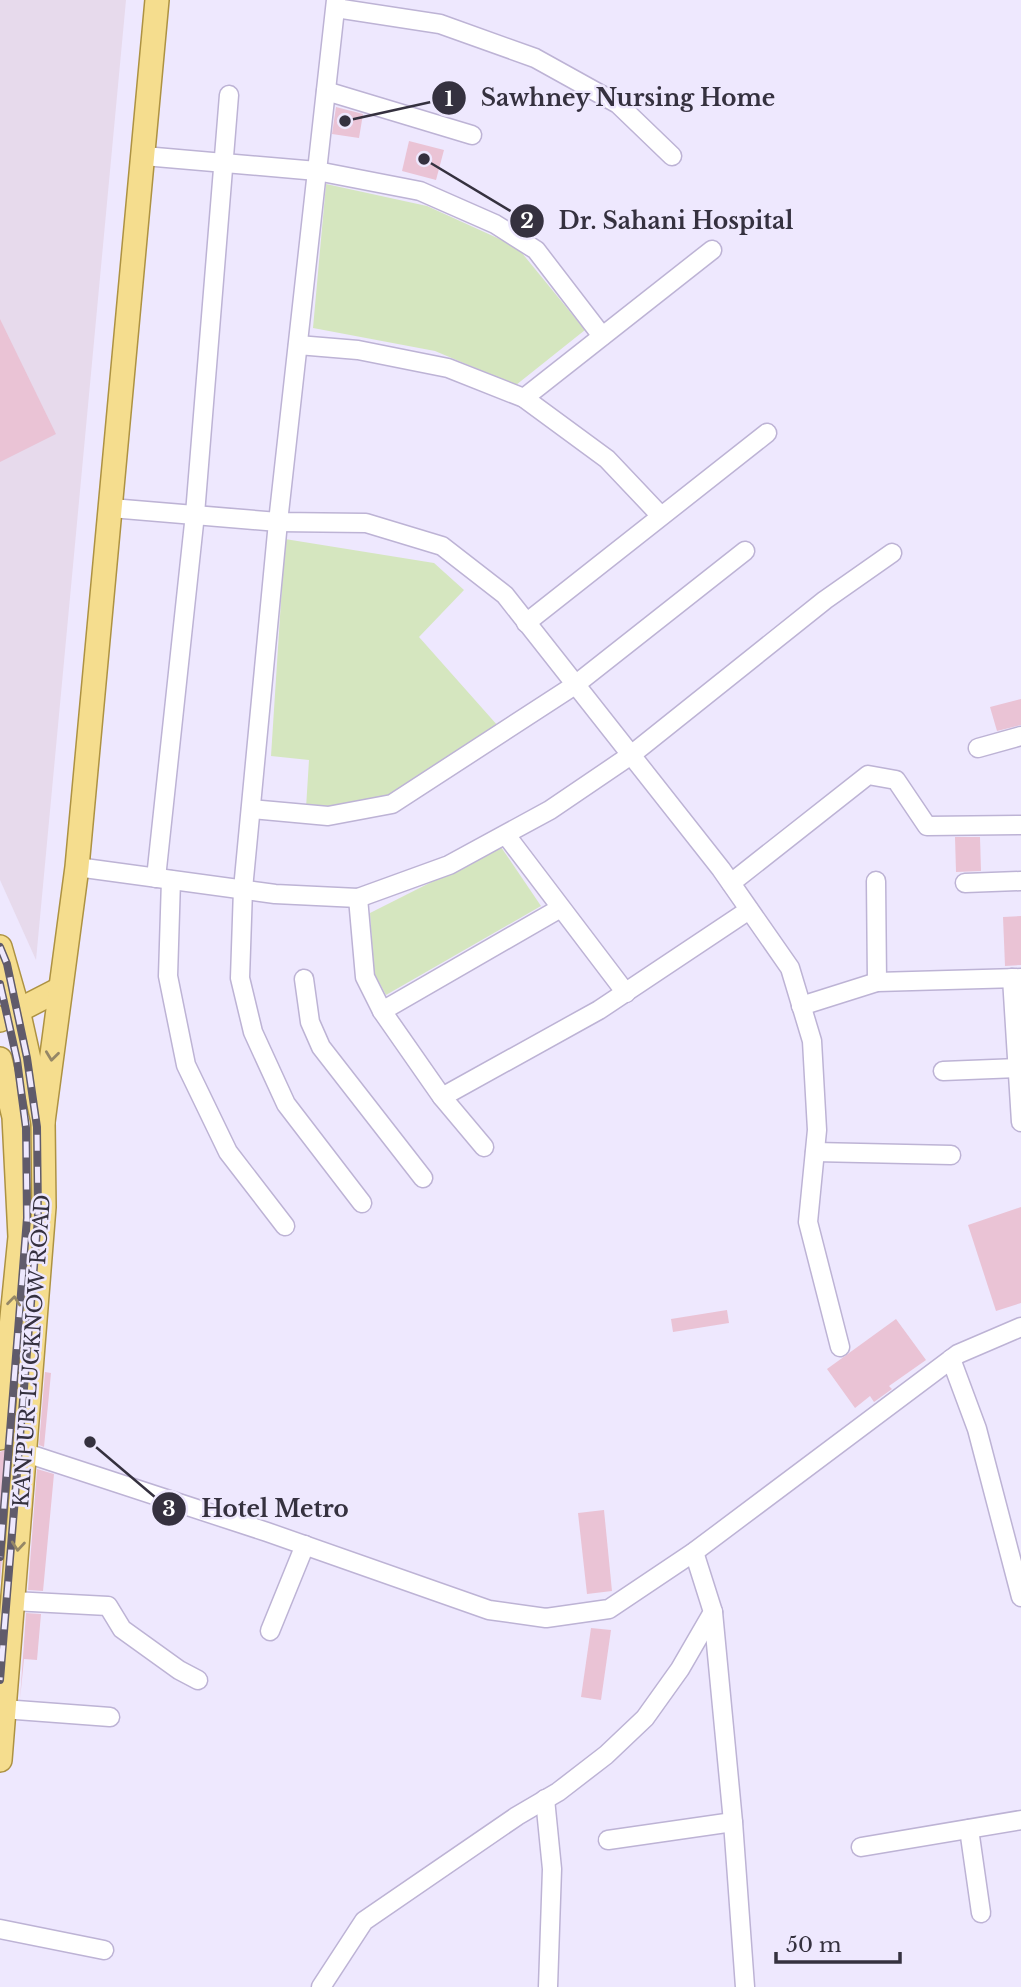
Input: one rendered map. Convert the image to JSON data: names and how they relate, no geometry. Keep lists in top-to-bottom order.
{
  "streets": {
    "main road": ["KANPUR-LUCKNOW ROAD"]
  },
  "places": ["Sawhney Nursing Home", "Dr. Sahani Hospital", "Hotel Metro"],
  "scale_bar": "50 m"
}
